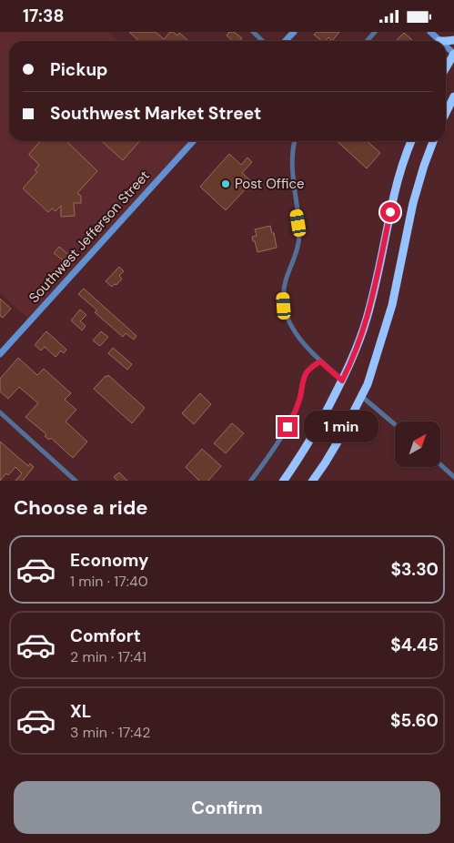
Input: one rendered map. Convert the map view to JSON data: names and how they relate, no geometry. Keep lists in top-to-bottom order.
{
  "streets": {
    "street": ["Southwest Jefferson Street"]
  },
  "places": ["Post Office"],
  "north": "top right",
  "page": {
    "status": "17:38",
    "banner": ["Pickup", "Southwest Market Street"],
    "bubble": "1 min",
    "heading": "Choose a ride",
    "list": [
      {
        "name": "Economy",
        "note": "1 min · 17:40",
        "value": "$3.30"
      },
      {
        "name": "Comfort",
        "note": "2 min · 17:41",
        "value": "$4.45"
      },
      {
        "name": "XL",
        "note": "3 min · 17:42",
        "value": "$5.60"
      }
    ],
    "buttons": "Confirm"
  }
}
